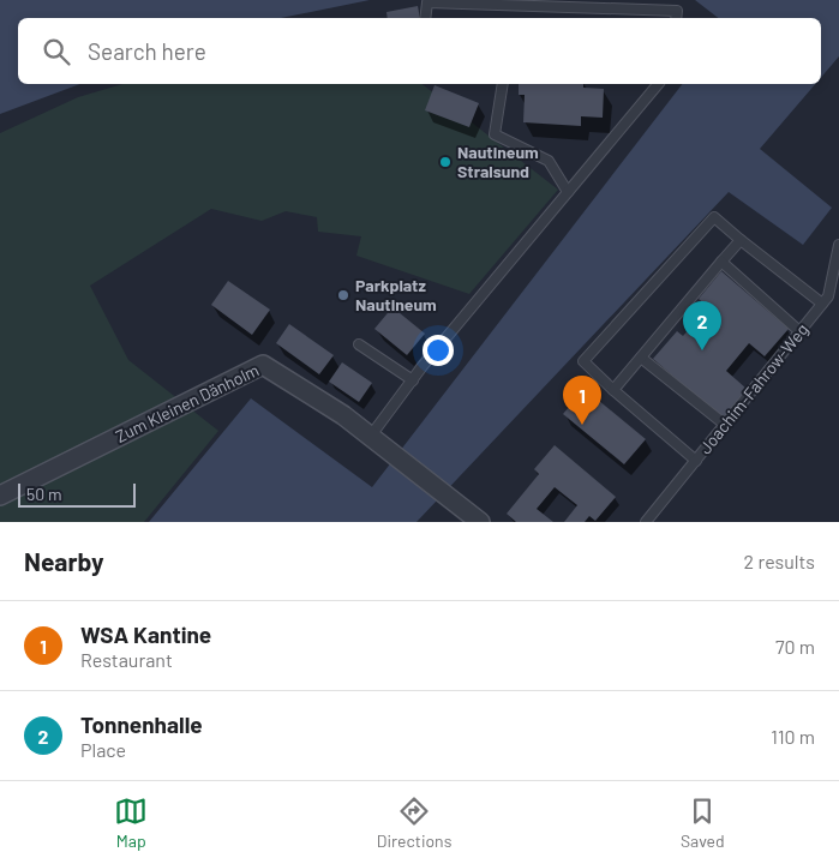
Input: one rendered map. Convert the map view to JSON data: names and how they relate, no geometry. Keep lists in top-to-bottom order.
{
  "streets": {
    "street": ["Zum Kleinen Dänholm"],
    "lane": ["Joachim-Fahrow-Weg"]
  },
  "places": ["Nautineum Stralsund", "Parkplatz Nautineum"],
  "scale_bar": "50 m",
  "page": {
    "search": "Search here",
    "pins": ["2", "1"],
    "scale": "50 m",
    "heading": ["Nearby", "2 results"],
    "list": [
      {
        "mark": "1",
        "name": "WSA Kantine",
        "note": "Restaurant",
        "value": "70 m"
      },
      {
        "mark": "2",
        "name": "Tonnenhalle",
        "note": "Place",
        "value": "110 m"
      }
    ],
    "nav": ["Map", "Directions", "Saved"]
  }
}
